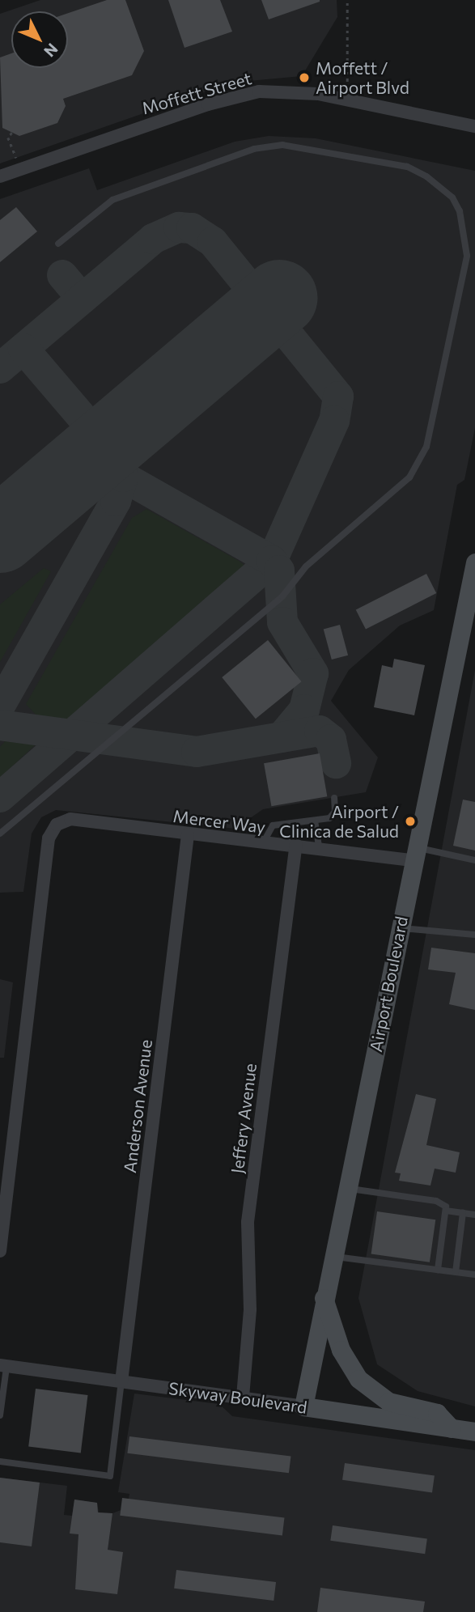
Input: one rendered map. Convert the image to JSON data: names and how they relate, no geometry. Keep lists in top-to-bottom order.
{
  "streets": {
    "main road": ["Airport Boulevard", "Skyway Boulevard"],
    "street": [
      "Moffett Street",
      "Mercer Way",
      "Anderson Avenue",
      "Jeffery Avenue"
    ]
  },
  "crossings": [
    ["Mercer Way", "Airport Boulevard"],
    ["Mercer Way", "Anderson Avenue"],
    ["Mercer Way", "Jeffery Avenue"],
    ["Airport Boulevard", "Skyway Boulevard"],
    ["Anderson Avenue", "Skyway Boulevard"],
    ["Jeffery Avenue", "Skyway Boulevard"]
  ],
  "places": ["Moffett / Airport Blvd", "Airport / Clinica de Salud"],
  "north": "bottom right"
}
